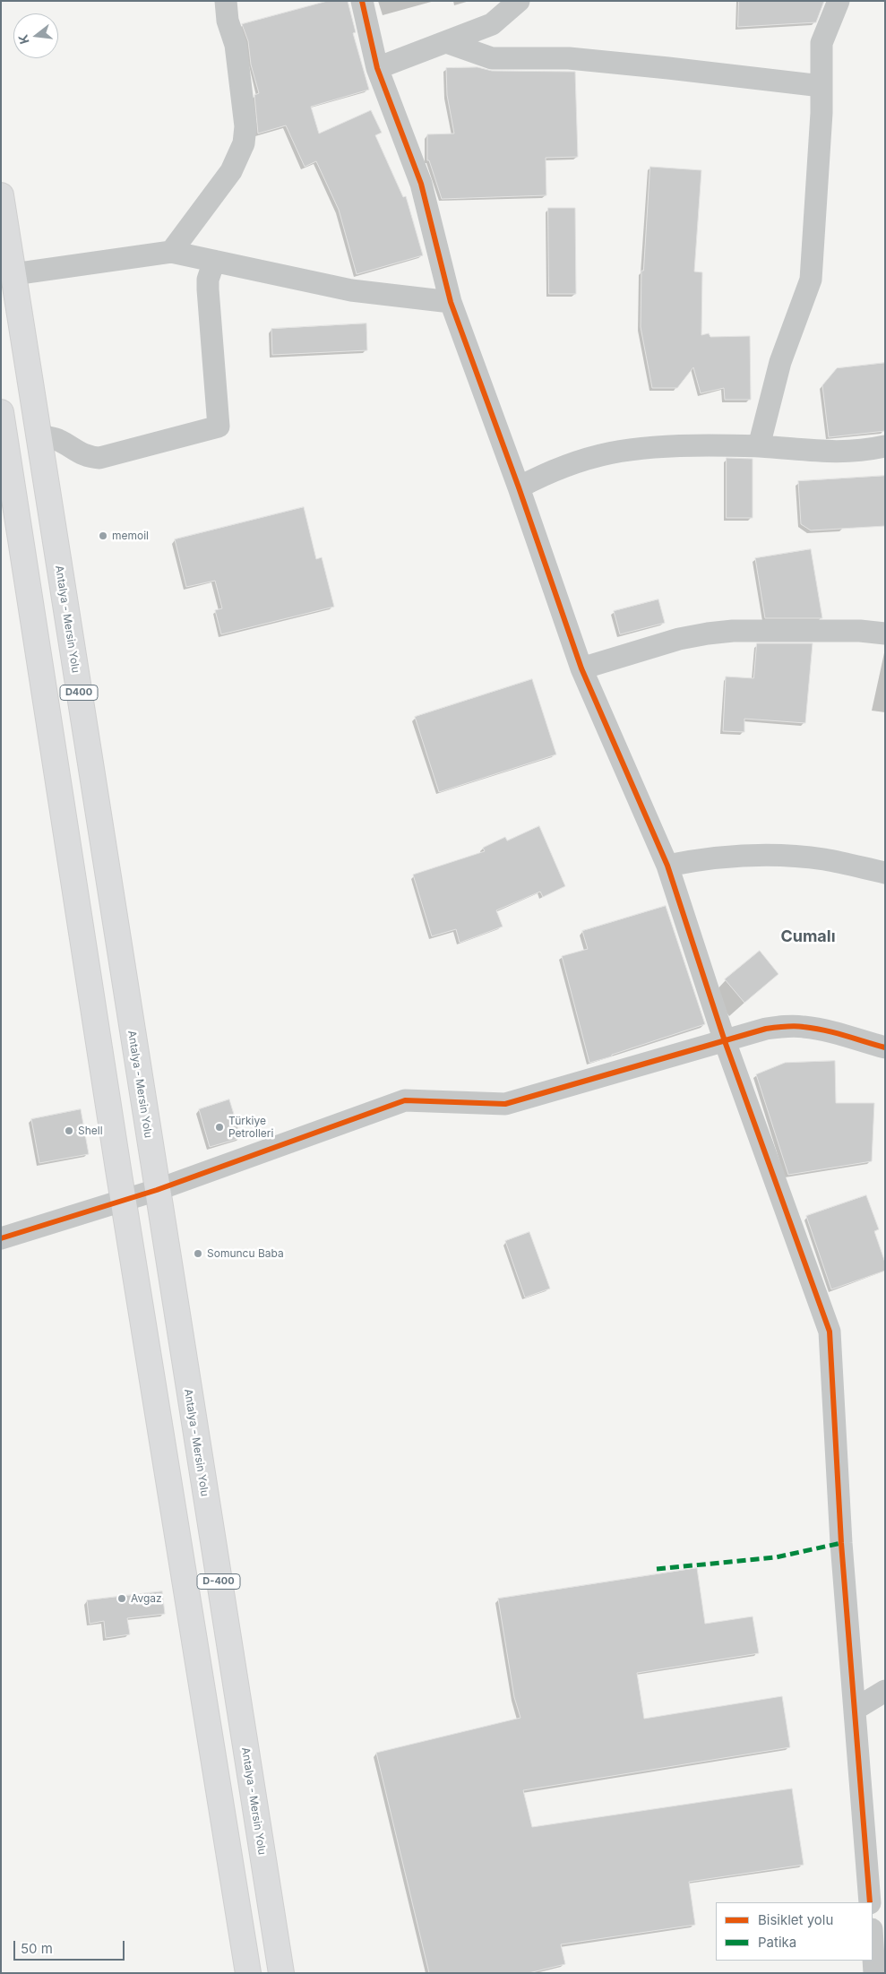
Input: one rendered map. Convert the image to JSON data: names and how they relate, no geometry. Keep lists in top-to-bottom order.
{
  "streets": {
    "highway": ["Antalya - Mersin Yolu", "D400", "D-400"]
  },
  "districts": ["Cumalı"],
  "places": [
    "memoil",
    "Türkiye Petrolleri",
    "Shell",
    "Somuncu Baba",
    "Avgaz"
  ],
  "legend": ["Bisiklet yolu", "Patika"],
  "scale_bar": "50 m",
  "north": "left"
}
